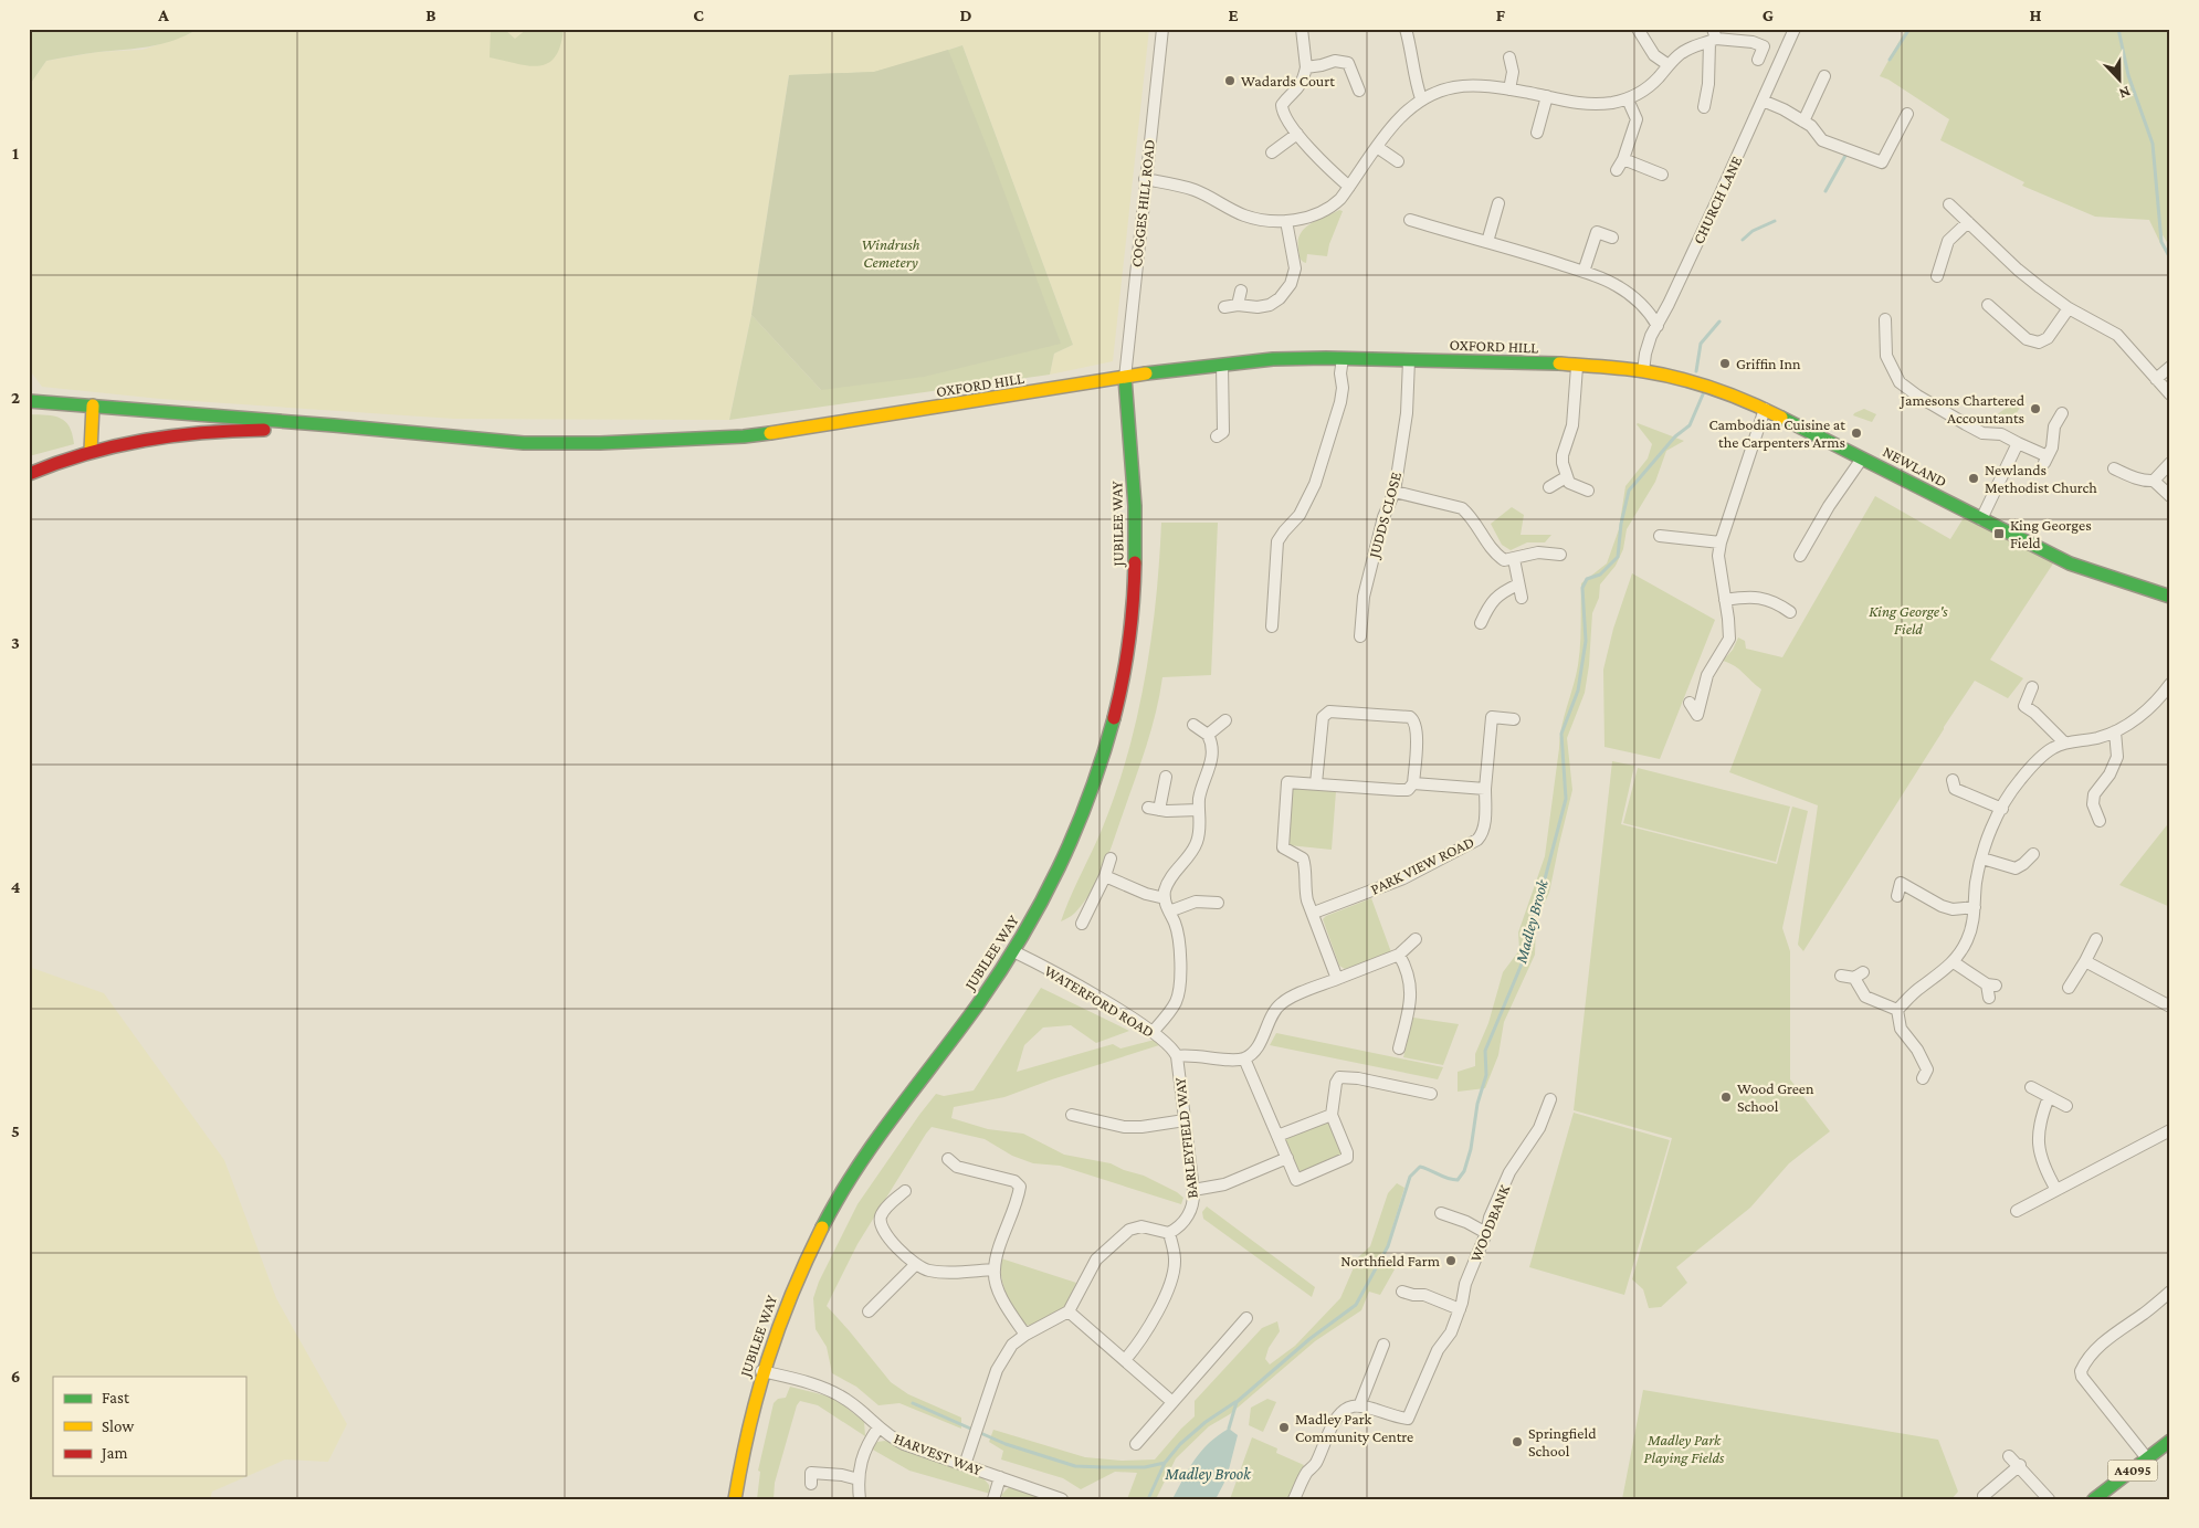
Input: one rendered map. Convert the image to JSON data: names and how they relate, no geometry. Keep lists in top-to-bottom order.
{
  "streets": {
    "main road": [
      "OXFORD HILL",
      "NEWLAND",
      "JUBILEE WAY",
      "A4095"
    ],
    "street": [
      "CHURCH LANE",
      "COGGES HILL ROAD",
      "JUDDS CLOSE",
      "PARK VIEW ROAD",
      "WATERFORD ROAD",
      "BARLEYFIELD WAY",
      "WOODBANK",
      "HARVEST WAY"
    ]
  },
  "crossings": [
    ["CHURCH LANE", "OXFORD HILL"],
    ["CHURCH LANE", "NEWLAND"],
    ["COGGES HILL ROAD", "OXFORD HILL"],
    ["COGGES HILL ROAD", "JUBILEE WAY"],
    ["OXFORD HILL", "NEWLAND"],
    ["OXFORD HILL", "JUDDS CLOSE"],
    ["OXFORD HILL", "JUBILEE WAY"],
    ["JUBILEE WAY", "WATERFORD ROAD"],
    ["JUBILEE WAY", "HARVEST WAY"],
    ["WATERFORD ROAD", "BARLEYFIELD WAY"]
  ],
  "water": ["Madley Brook"],
  "parks": ["Windrush Cemetery", "King George's Field", "Madley Park Playing Fields"],
  "places": {
    "other": [
      "Wadards Court",
      "Griffin Inn",
      "Jamesons Chartered Accountants",
      "Cambodian Cuisine at the Carpenters Arms",
      "Newlands Methodist Church",
      "Wood Green School",
      "Northfield Farm",
      "Madley Park Community Centre",
      "Springfield School"
    ],
    "transit": ["King Georges Field"]
  },
  "legend": ["Fast", "Slow", "Jam"],
  "north": "bottom",
  "grid": {
    "columns": [
      "A",
      "B",
      "C",
      "D",
      "E",
      "F",
      "G",
      "H"
    ],
    "rows": [
      "1",
      "2",
      "3",
      "4",
      "5",
      "6"
    ]
  }
}
